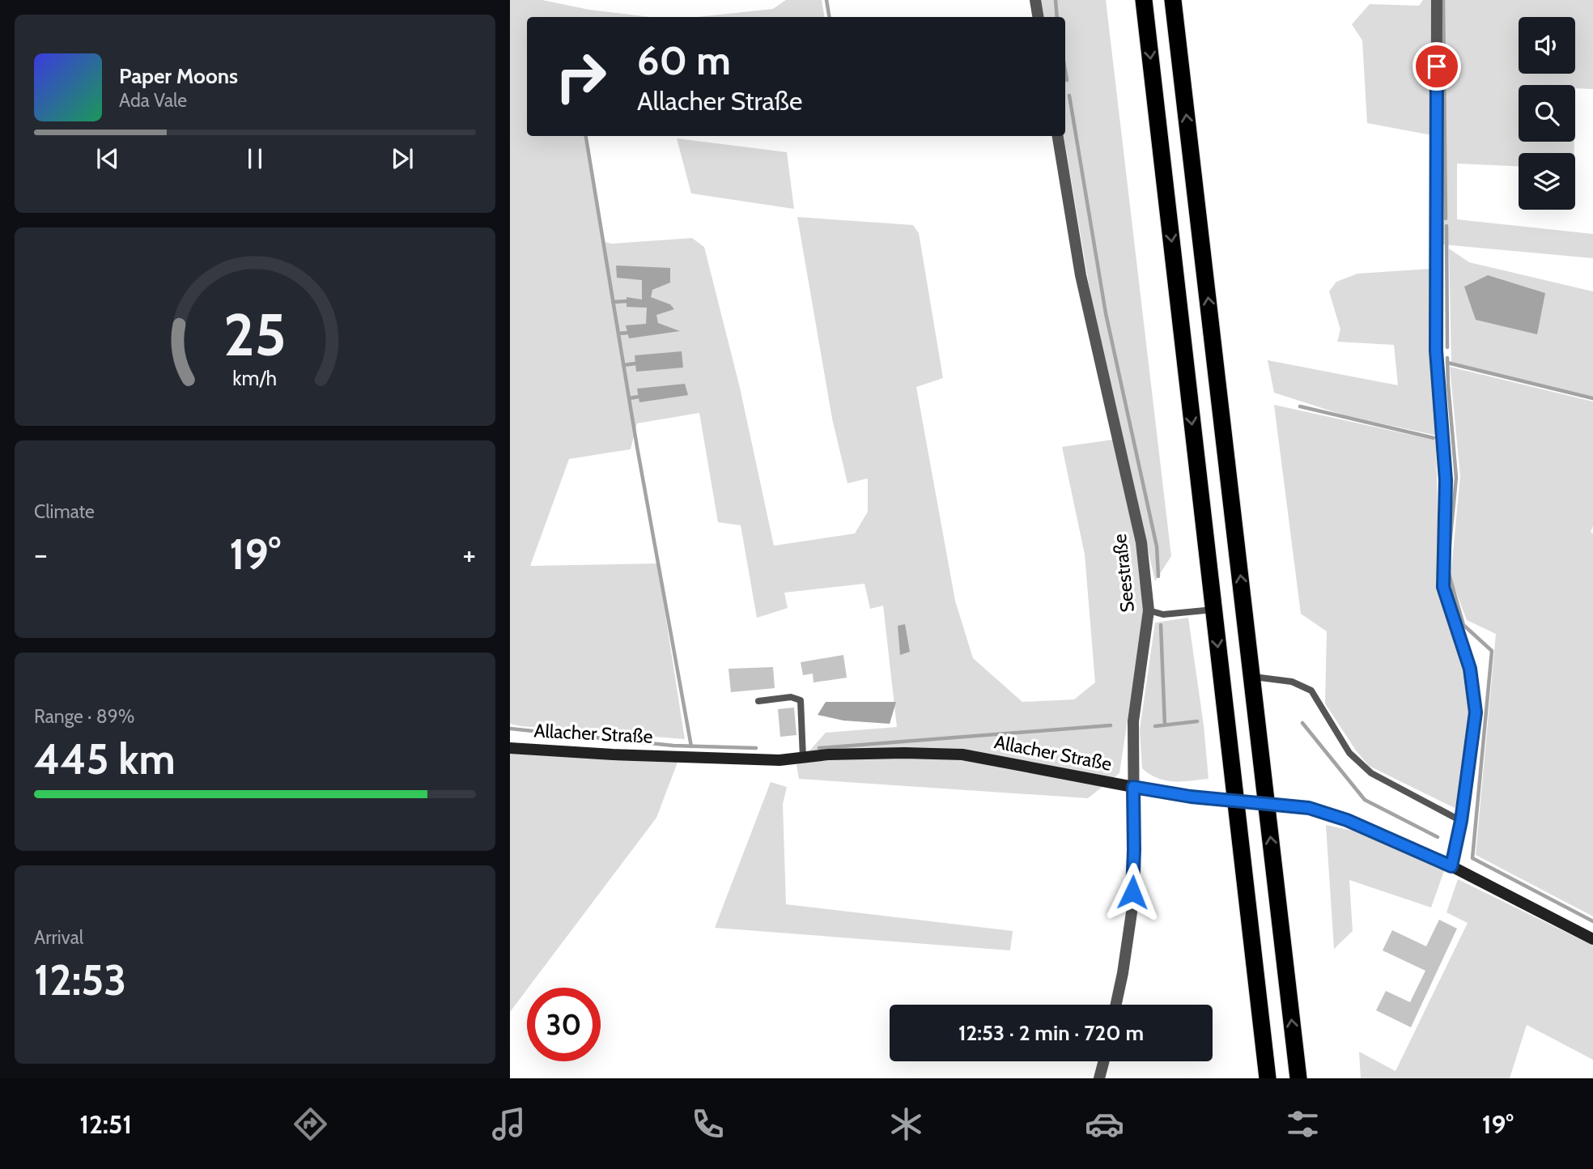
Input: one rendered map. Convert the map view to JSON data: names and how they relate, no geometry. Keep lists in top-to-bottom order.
{
  "streets": {
    "street": ["Seestraße", "Allacher Straße"]
  },
  "crossings": [
    ["Seestraße", "Allacher Straße"]
  ],
  "page": {
    "turn": ["60 m", "Allacher Straße"],
    "song": ["Paper Moons", "Ada Vale"],
    "tile": [
      "Climate",
      ["Range · 89%", "445 km"],
      ["Arrival", "12:53"]
    ],
    "heat": ["−", "19°", "+"],
    "limit": "30",
    "trip": "12:53 · 2 min · 720 m",
    "tabs": ["12:51", "19°"],
    "gauge": ["25", "km/h"]
  }
}
